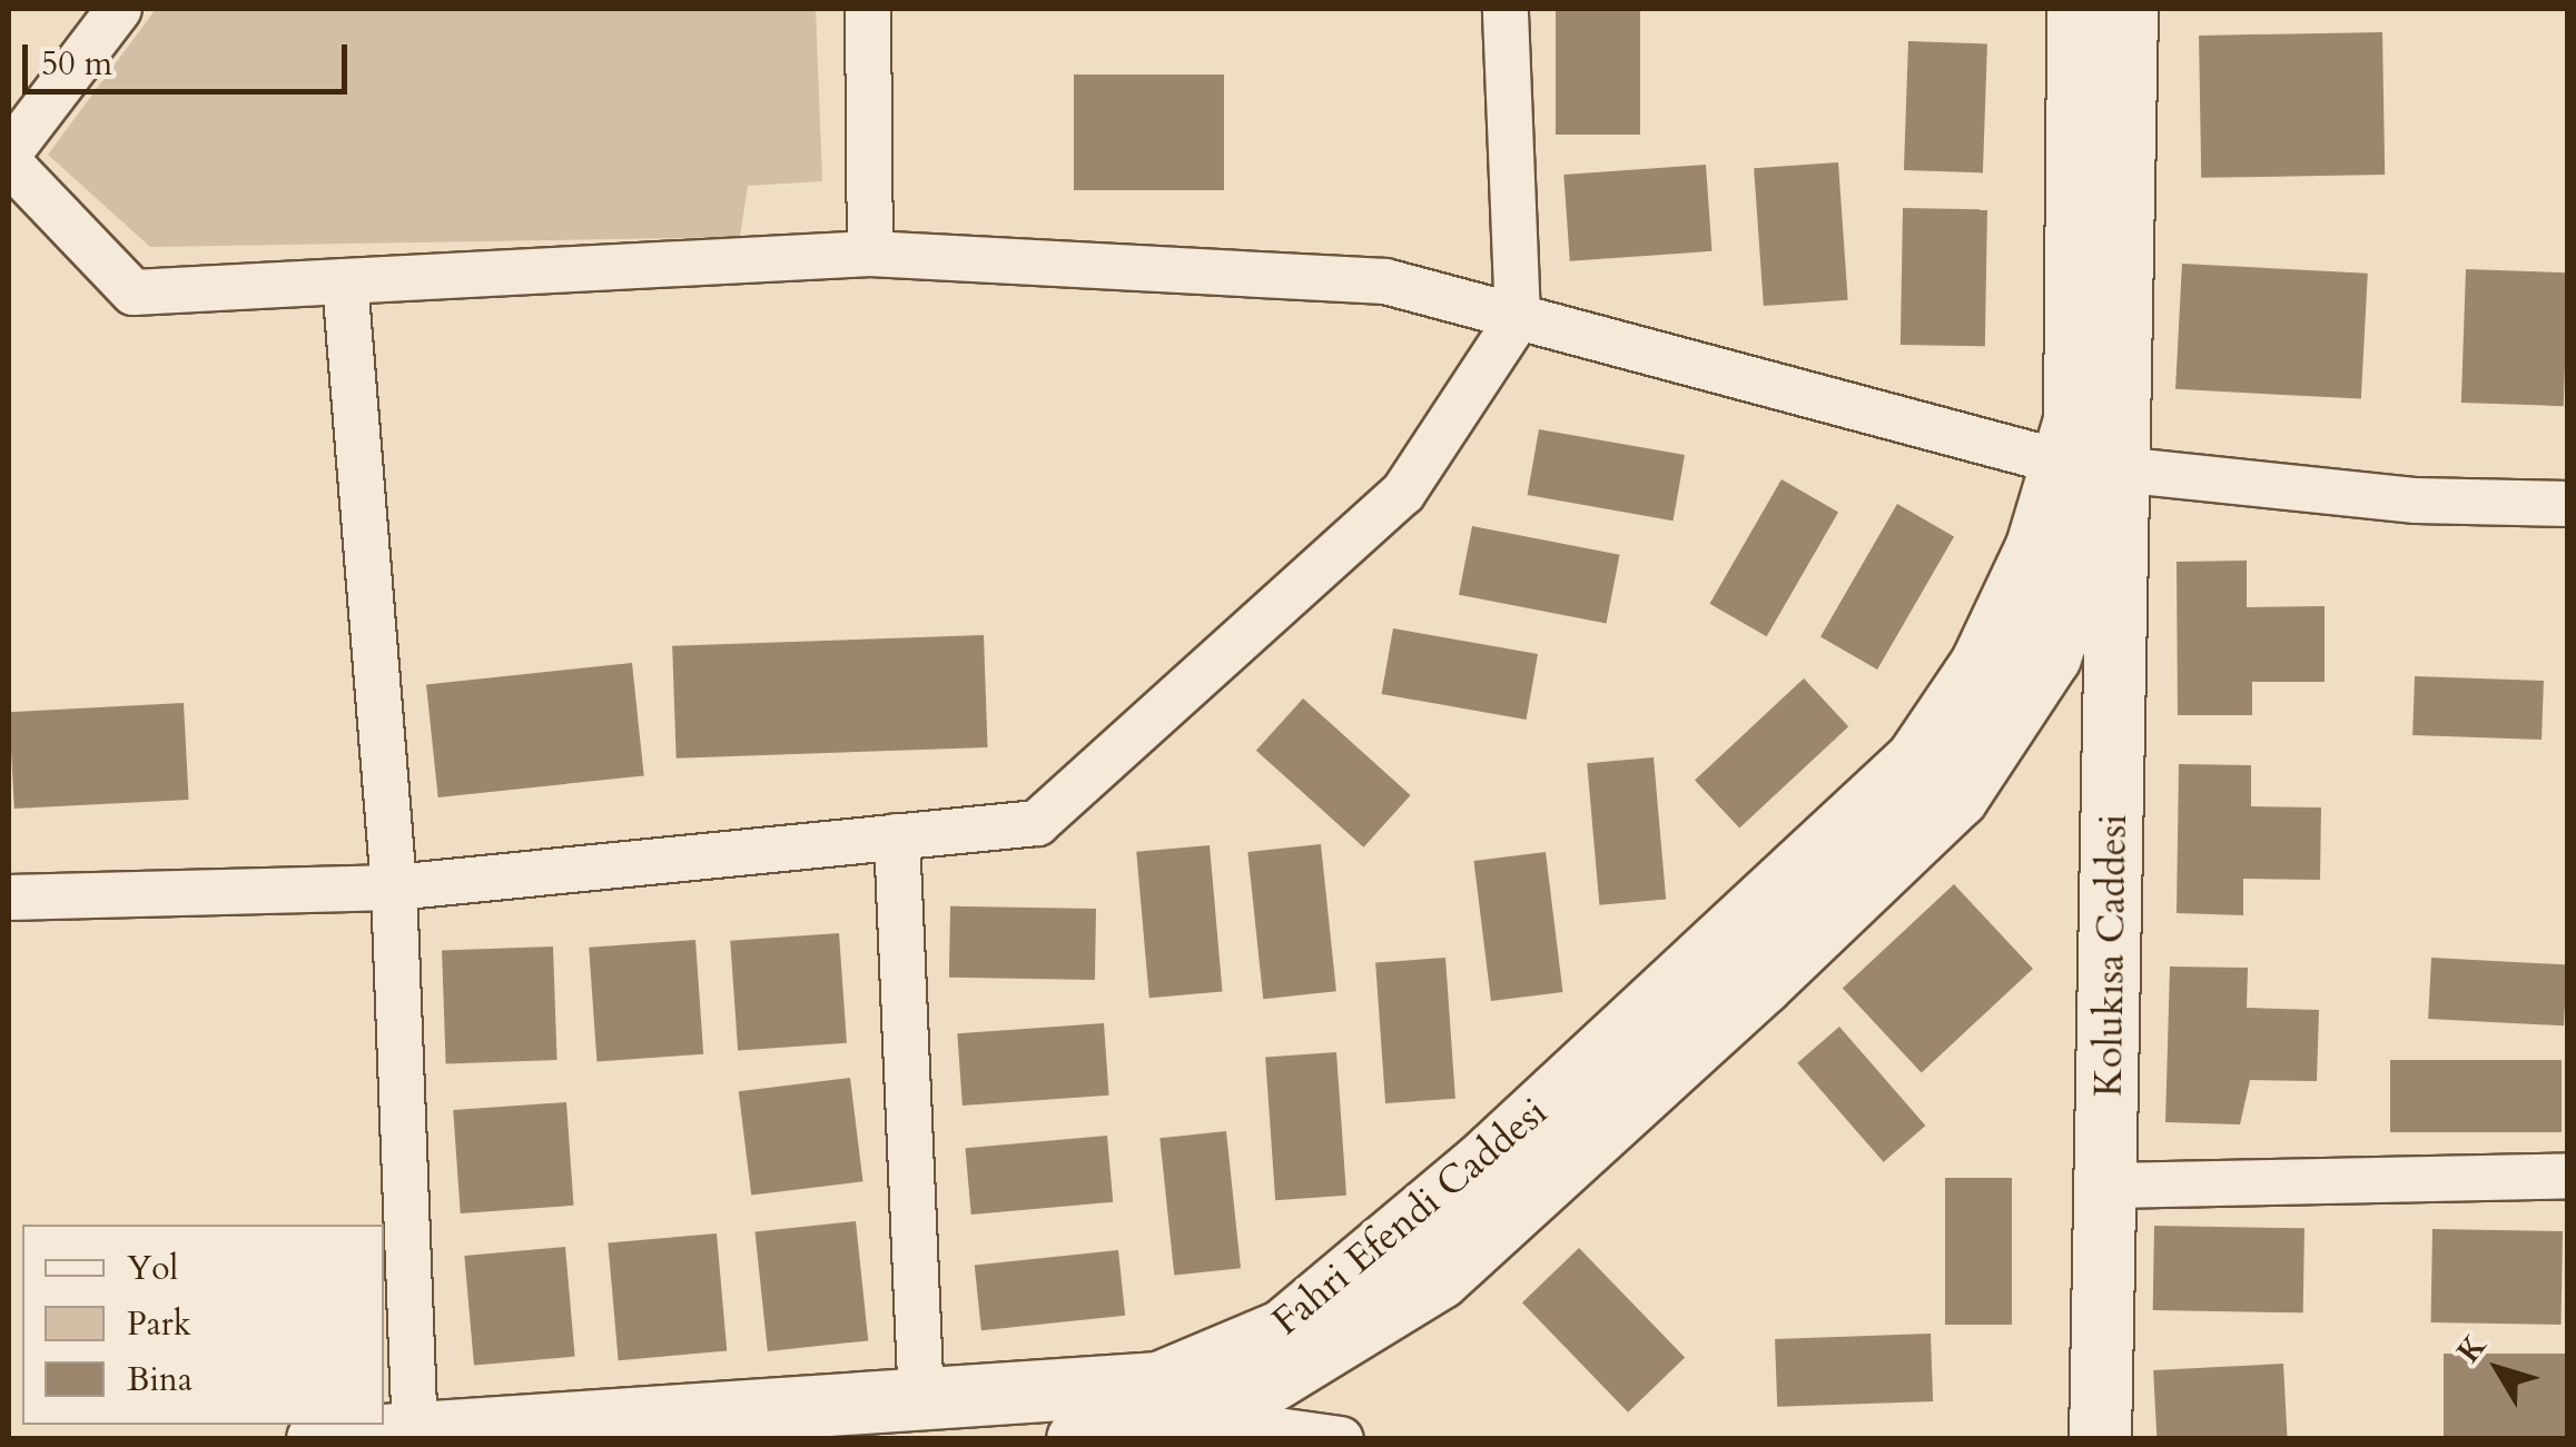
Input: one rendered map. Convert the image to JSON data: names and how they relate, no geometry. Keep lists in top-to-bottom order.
{
  "streets": {
    "street": ["Kolukısa Caddesi", "Fahri Efendi Caddesi"]
  },
  "crossings": [
    ["Kolukısa Caddesi", "Fahri Efendi Caddesi"]
  ],
  "legend": ["Yol", "Park", "Bina"],
  "scale_bar": "50 m",
  "north": "top left"
}
